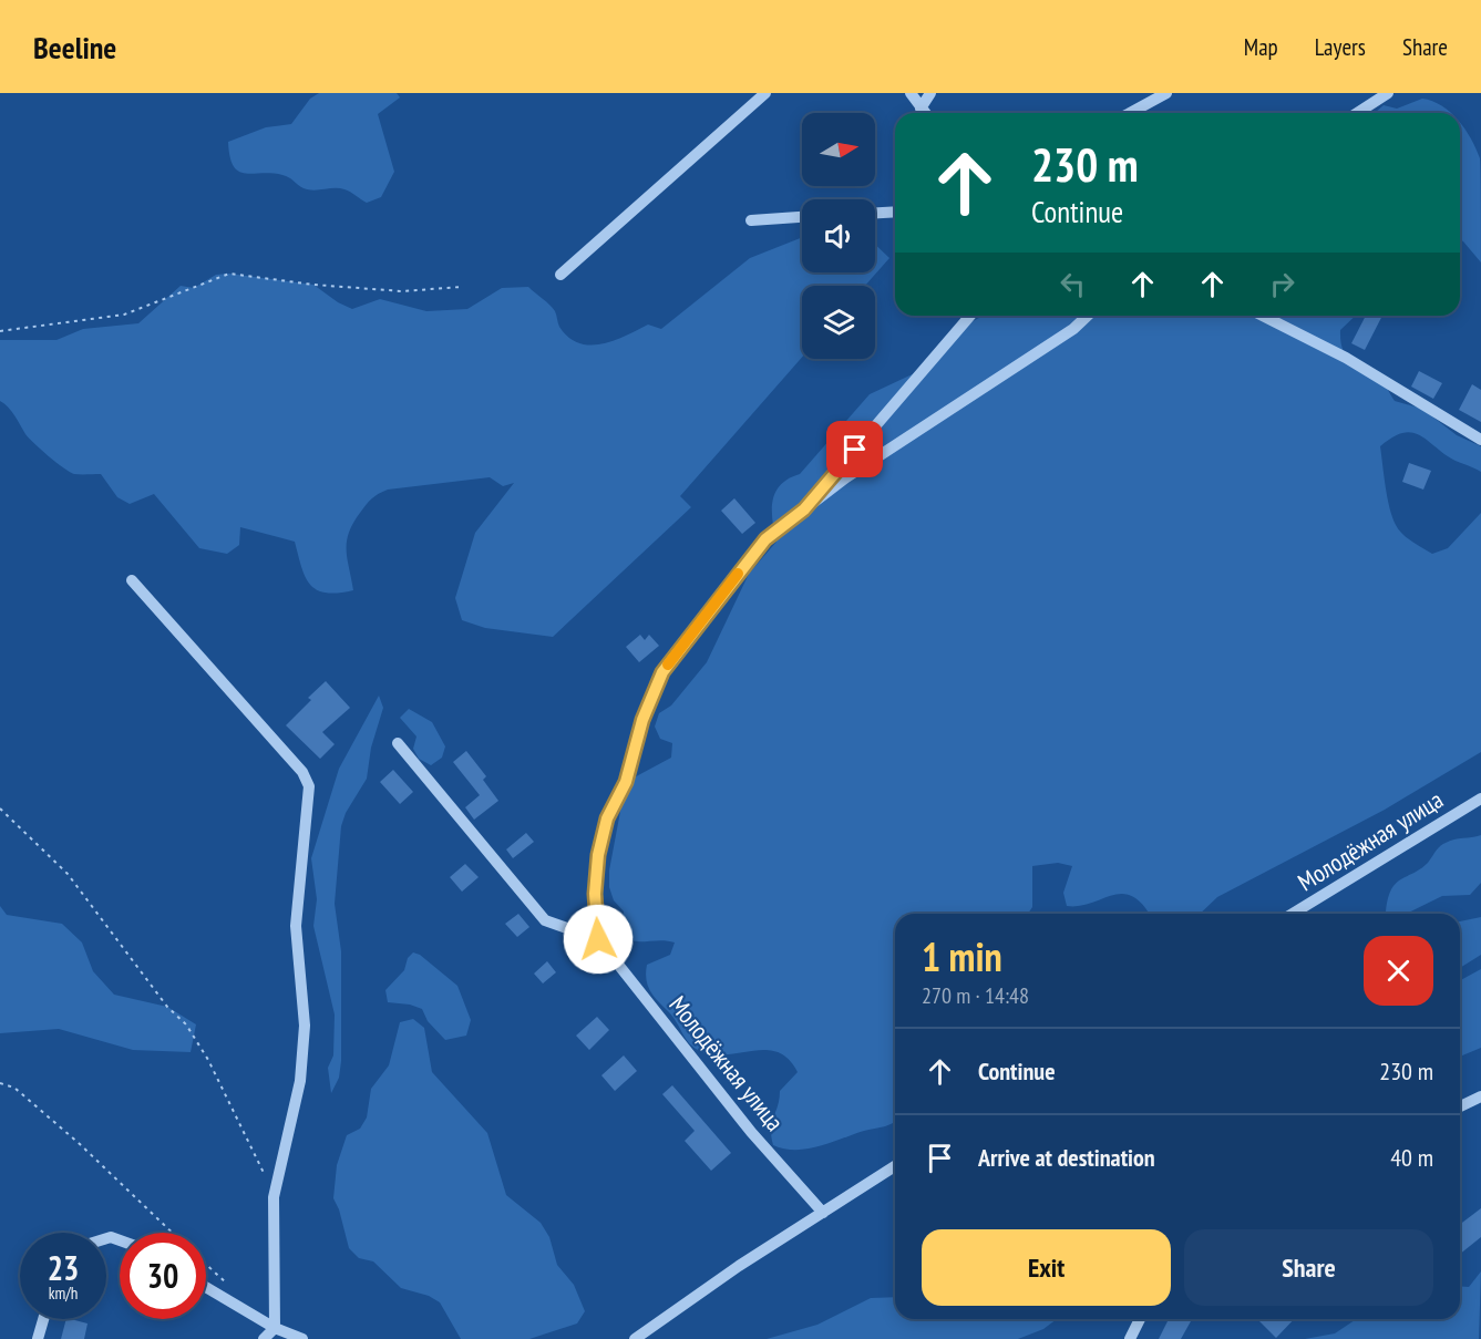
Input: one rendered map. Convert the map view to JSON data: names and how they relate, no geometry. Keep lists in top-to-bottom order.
{
  "streets": {
    "street": ["Молодёжная улица"]
  },
  "north": "right",
  "page": {
    "header": "Beeline",
    "nav": ["Map", "Layers", "Share"],
    "turn": ["230 m", "Continue"],
    "heading": ["1 min", "270 m · 14:48"],
    "list": [
      {
        "name": "Continue",
        "value": "230 m"
      },
      {
        "name": "Arrive at destination",
        "value": "40 m"
      }
    ],
    "buttons": ["Exit", "Share"],
    "speed": "23 km/h",
    "limit": "30"
  }
}
